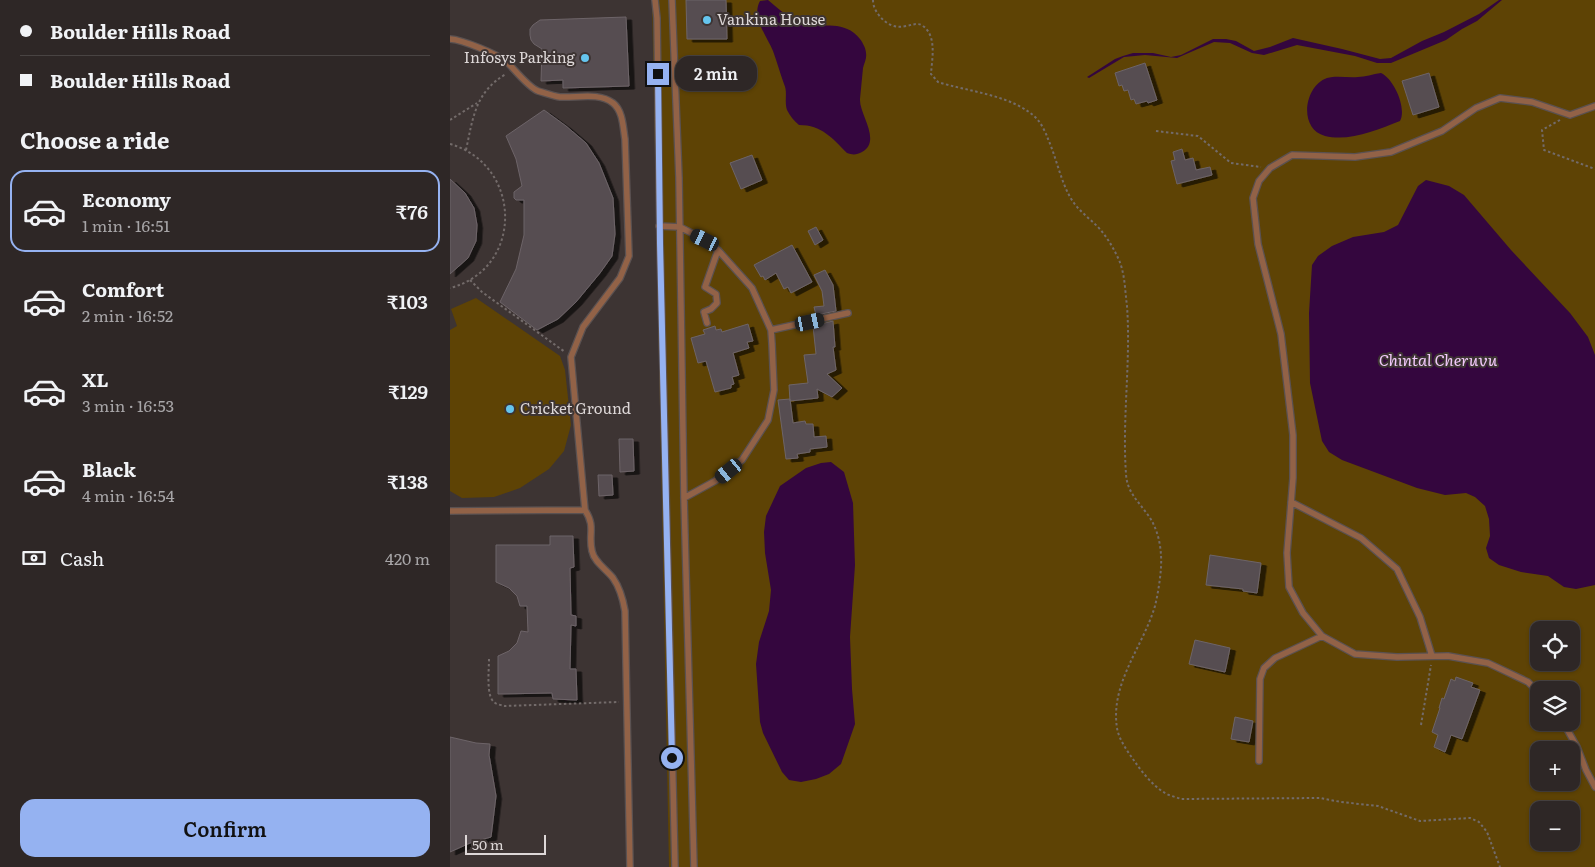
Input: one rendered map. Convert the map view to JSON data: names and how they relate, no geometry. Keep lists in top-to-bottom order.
{
  "water": ["Chintal Cheruvu"],
  "places": ["Vankina House", "Infosys Parking", "Cricket Ground"],
  "scale_bar": "50 m",
  "page": {
    "banner": ["Boulder Hills Road", "Boulder Hills Road"],
    "bubble": "2 min",
    "heading": "Choose a ride",
    "list": [
      {
        "name": "Economy",
        "note": "1 min · 16:51",
        "value": "₹76"
      },
      {
        "name": "Comfort",
        "note": "2 min · 16:52",
        "value": "₹103"
      },
      {
        "name": "XL",
        "note": "3 min · 16:53",
        "value": "₹129"
      },
      {
        "name": "Black",
        "note": "4 min · 16:54",
        "value": "₹138"
      }
    ],
    "pay": ["Cash", "420 m"],
    "map_buttons": ["+", "−"],
    "buttons": "Confirm",
    "scale": "50 m"
  }
}
